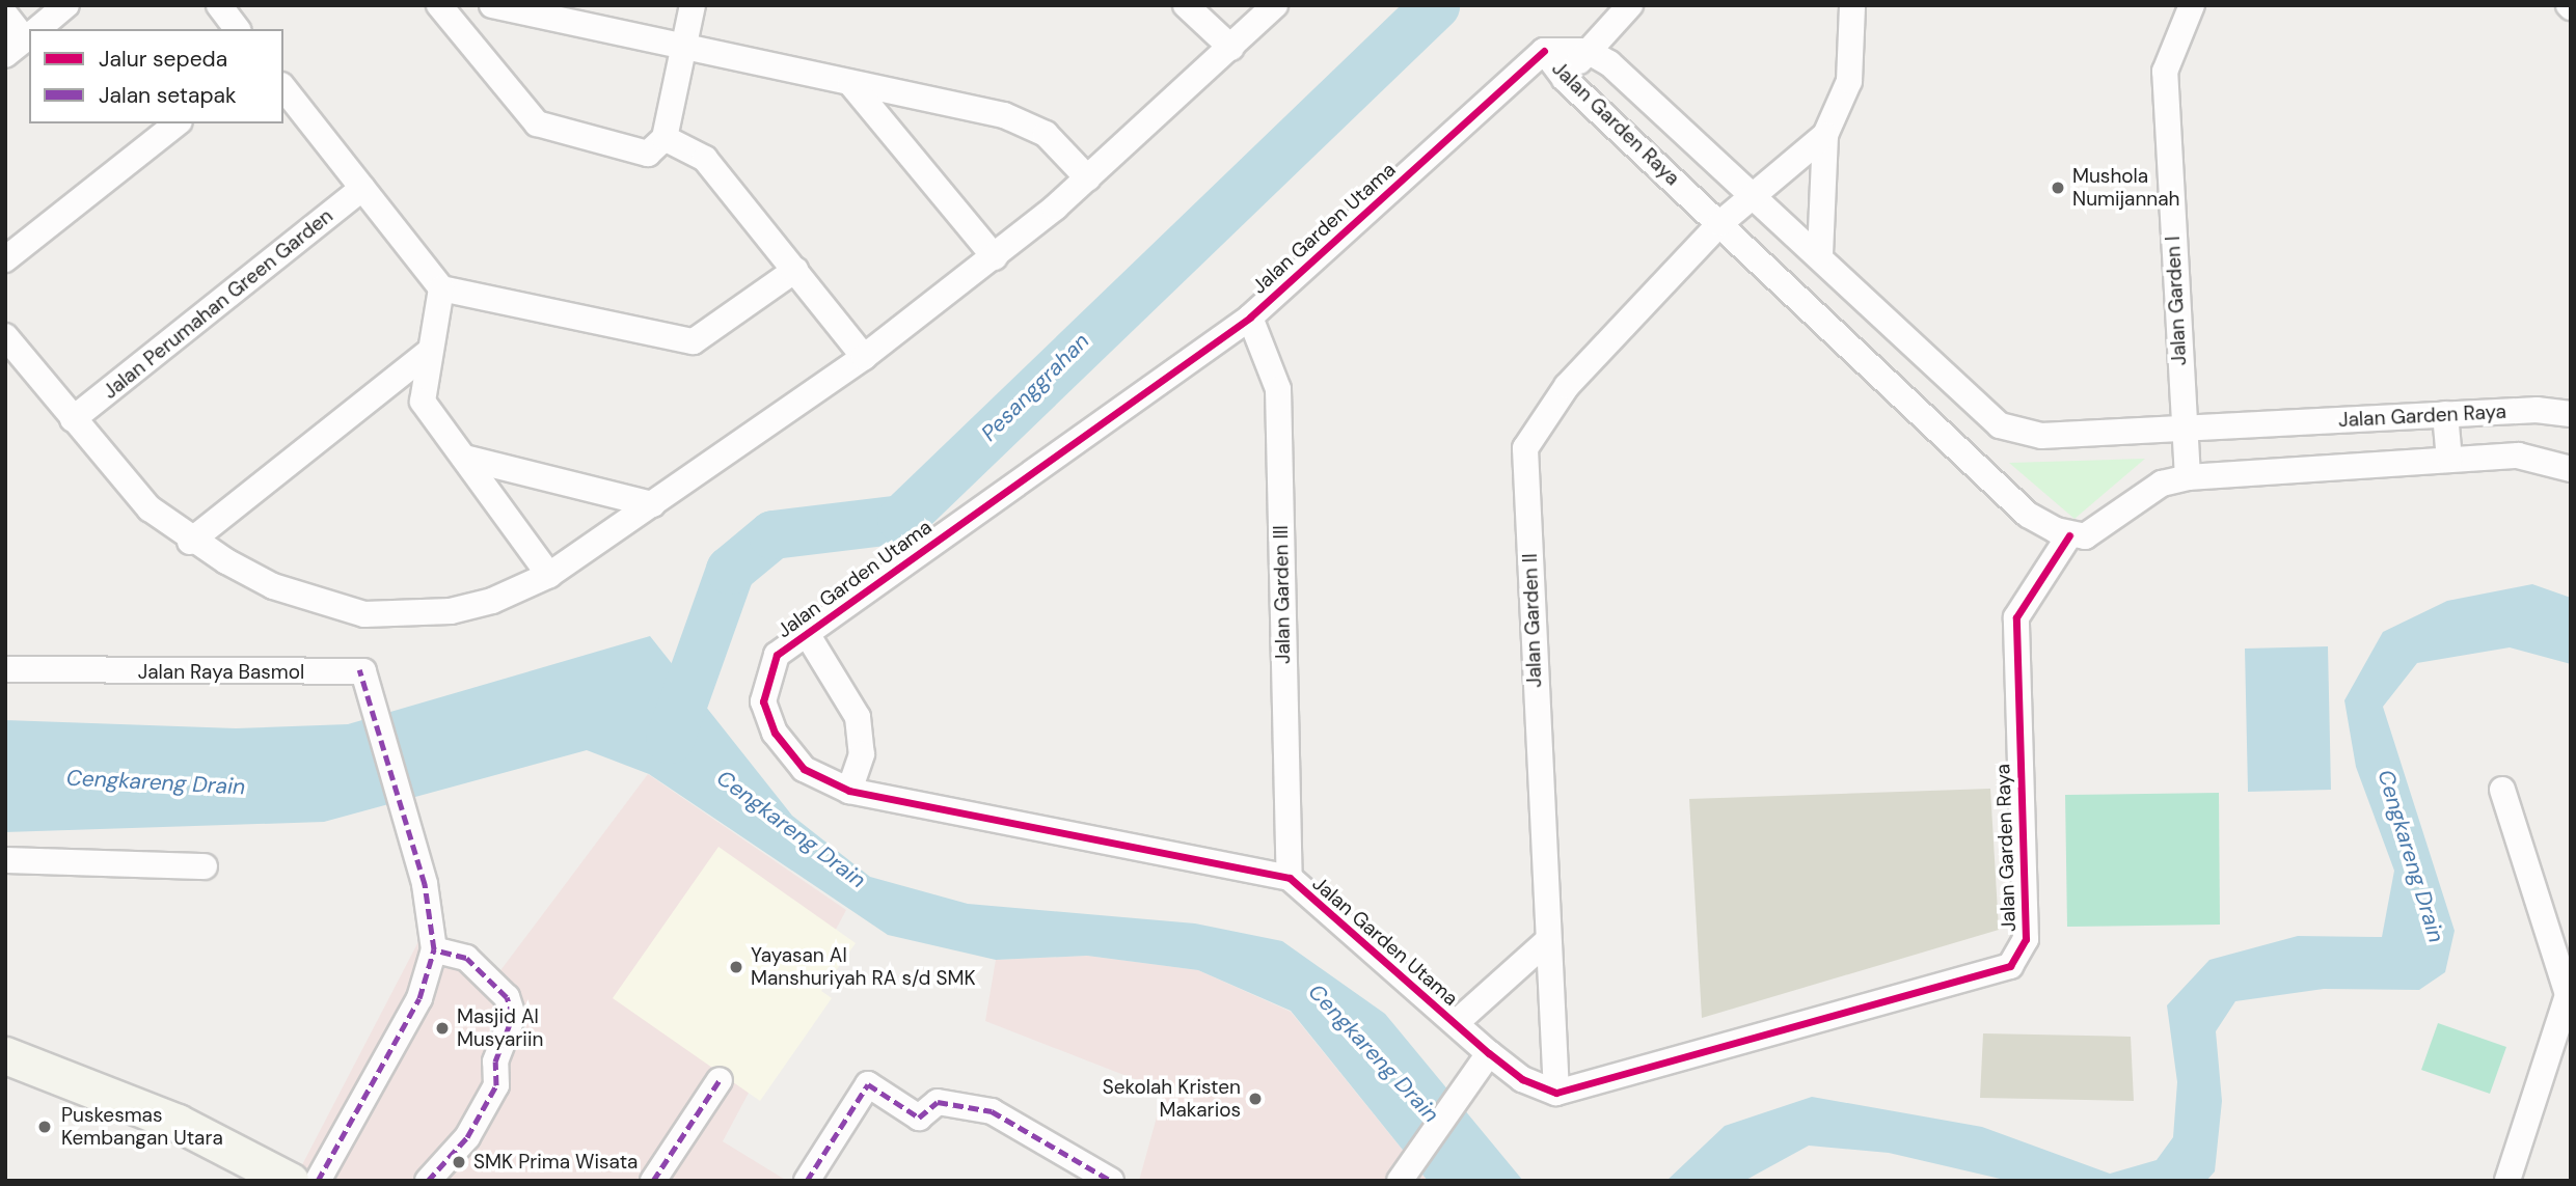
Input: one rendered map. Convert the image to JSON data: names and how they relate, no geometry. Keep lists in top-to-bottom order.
{
  "streets": {
    "street": [
      "Jalan Garden Raya",
      "Jalan Garden Utama",
      "Jalan Garden I",
      "Jalan Perumahan Green Garden",
      "Jalan Garden III",
      "Jalan Garden II",
      "Jalan Raya Basmol"
    ]
  },
  "crossings": [
    ["Jalan Garden Raya", "Jalan Garden Utama"],
    ["Jalan Garden Raya", "Jalan Garden I"],
    ["Jalan Garden Raya", "Jalan Garden II"],
    ["Jalan Garden Utama", "Jalan Garden III"]
  ],
  "water": ["Pesanggrahan", "Cengkareng Drain"],
  "places": [
    "Mushola Numijannah",
    "Yayasan Al Manshuriyah RA s/d SMK",
    "Masjid Al Musyariin",
    "Sekolah Kristen Makarios",
    "Puskesmas Kembangan Utara",
    "SMK Prima Wisata"
  ],
  "legend": ["Jalur sepeda", "Jalan setapak"]
}
